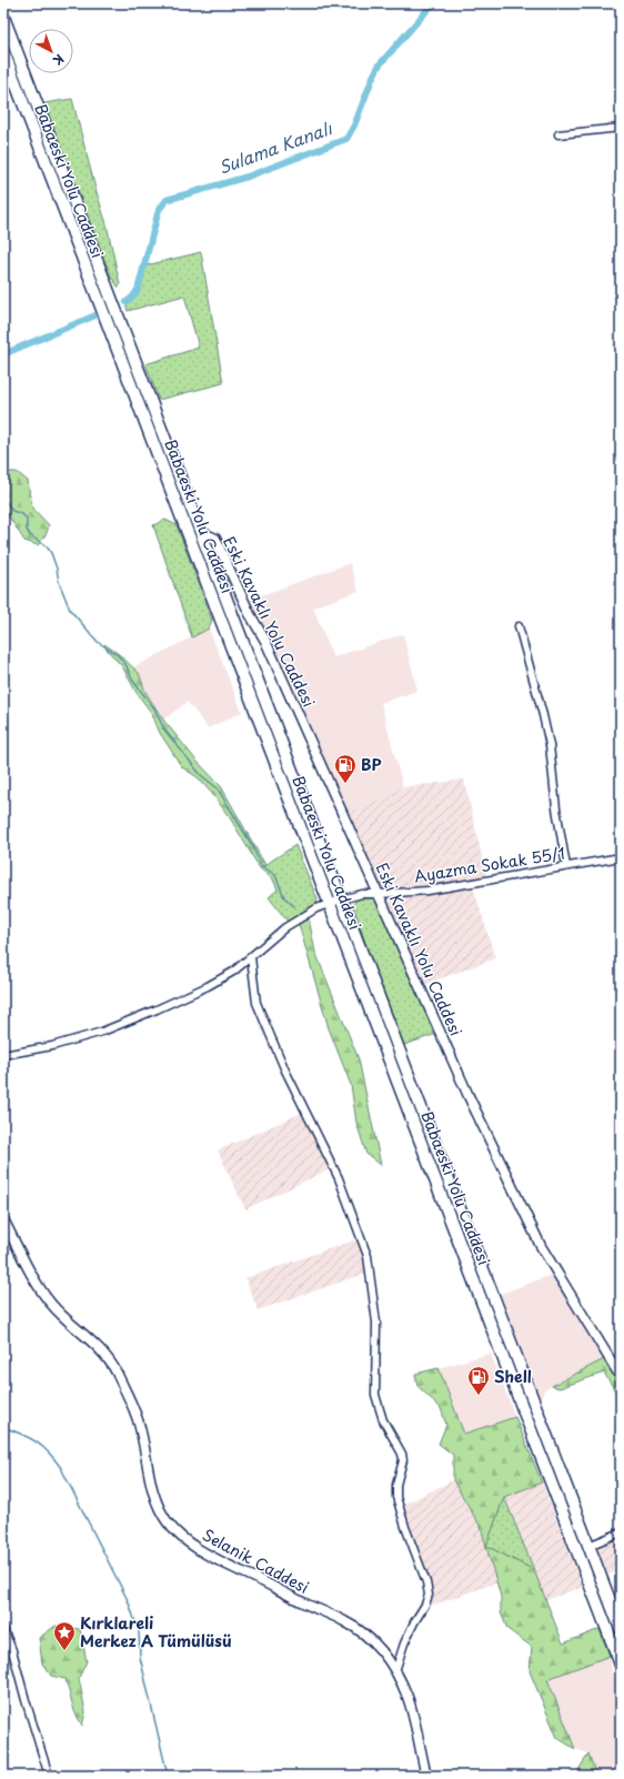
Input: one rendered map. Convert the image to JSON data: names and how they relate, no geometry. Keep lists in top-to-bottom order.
{
  "streets": {
    "highway": ["Babaeski Yolu Caddesi"],
    "street": ["Eski Kavaklı Yolu Caddesi", "Ayazma Sokak 55/1", "Selanik Caddesi"]
  },
  "crossings": [
    ["Babaeski Yolu Caddesi", "Eski Kavaklı Yolu Caddesi"],
    ["Babaeski Yolu Caddesi", "Ayazma Sokak 55/1"],
    ["Eski Kavaklı Yolu Caddesi", "Ayazma Sokak 55/1"]
  ],
  "water": ["Sulama Kanalı"],
  "places": {
    "fuel station": ["BP", "Shell"],
    "place": ["Kırklareli Merkez A Tümülüsü"]
  },
  "north": "bottom right"
}
